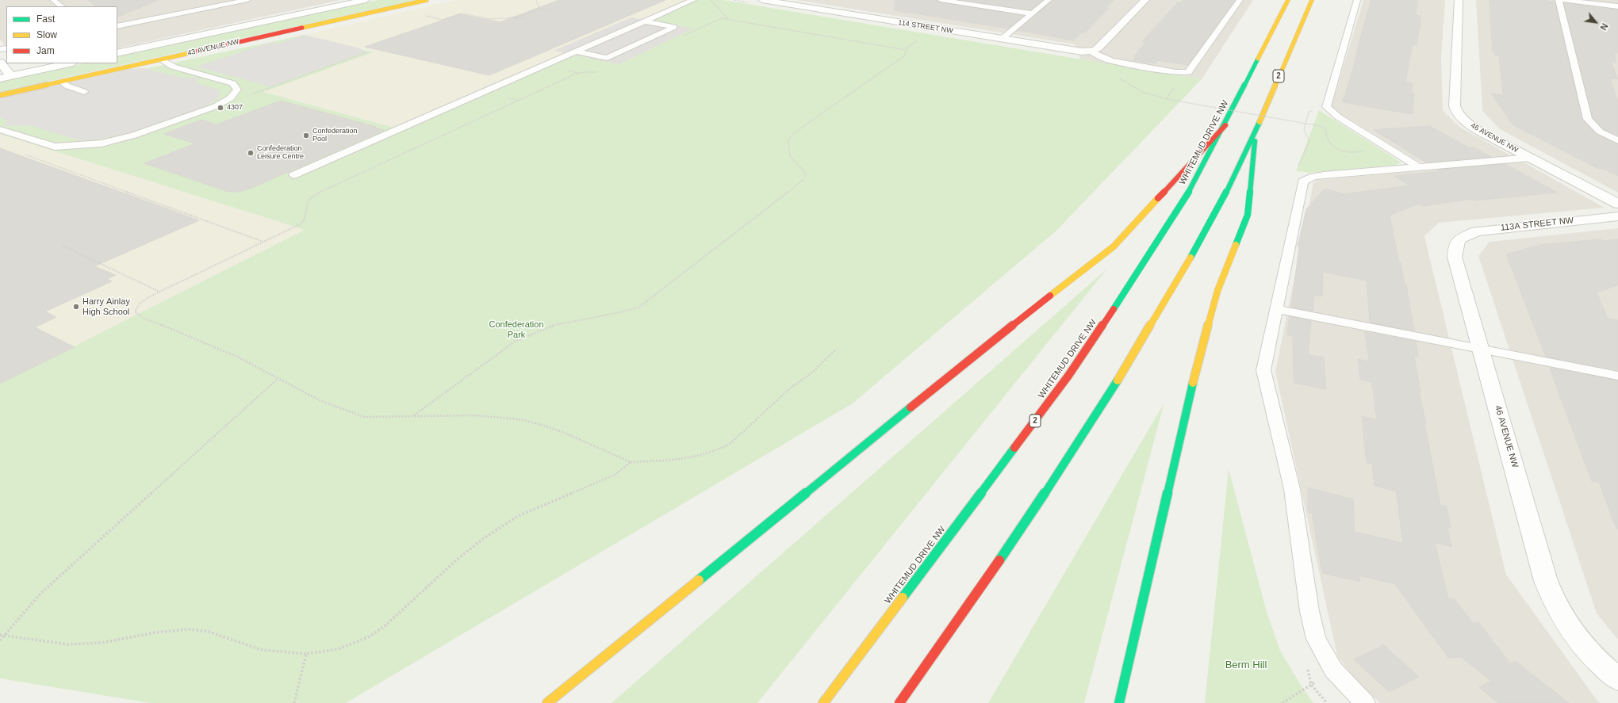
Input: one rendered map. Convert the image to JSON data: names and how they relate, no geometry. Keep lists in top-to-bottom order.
{
  "streets": {
    "main road": ["43 AVENUE NW", "2", "WHITEMUD DRIVE NW"],
    "street": ["114 STREET NW", "46 AVENUE NW", "113A STREET NW"]
  },
  "crossings": [
    ["46 AVENUE NW", "113A STREET NW"]
  ],
  "parks": ["Confederation Park", "Berm Hill"],
  "places": [
    "4307",
    "Confederation Pool",
    "Confederation Leisure Centre",
    "Harry Ainlay High School"
  ],
  "legend": ["Fast", "Slow", "Jam"],
  "north": "bottom right"
}
